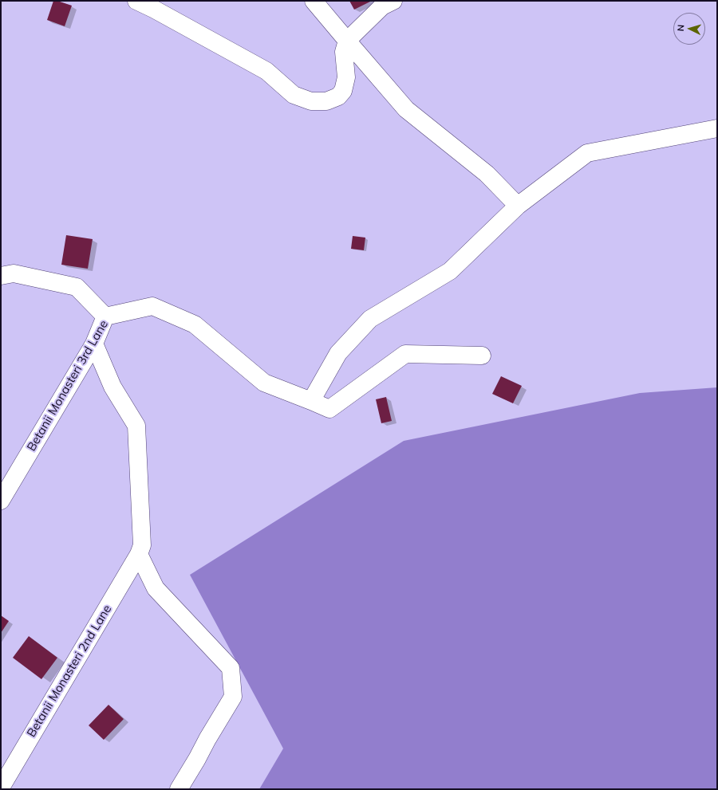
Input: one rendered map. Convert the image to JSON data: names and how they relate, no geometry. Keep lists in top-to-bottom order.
{
  "streets": {
    "street": ["Betanii Monasteri 3rd Lane", "Betanii Monasteri 2nd Lane"]
  },
  "crossings": [
    ["Betanii Monasteri 3rd Lane", "Betanii Monasteri 2nd Lane"]
  ],
  "north": "left"
}
